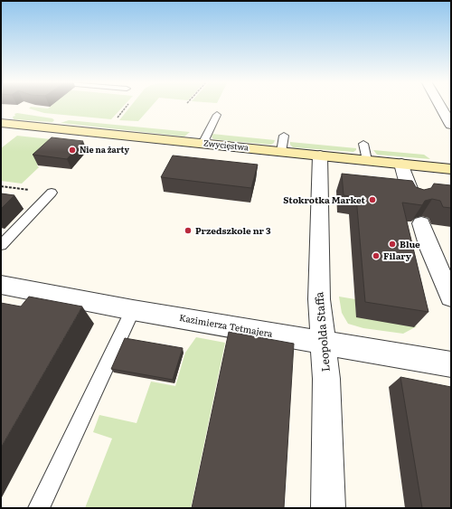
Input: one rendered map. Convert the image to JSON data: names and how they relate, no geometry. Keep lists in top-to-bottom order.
{
  "streets": {
    "street": ["Zwycięstwa", "Kazimierza Tetmajera", "Leopolda Staffa"]
  },
  "crossings": [
    ["Zwycięstwa", "Leopolda Staffa"],
    ["Kazimierza Tetmajera", "Leopolda Staffa"]
  ],
  "places": [
    "Nie na żarty",
    "Stokrotka Market",
    "Przedszkole nr 3",
    "Blue",
    "Filary"
  ]
}
